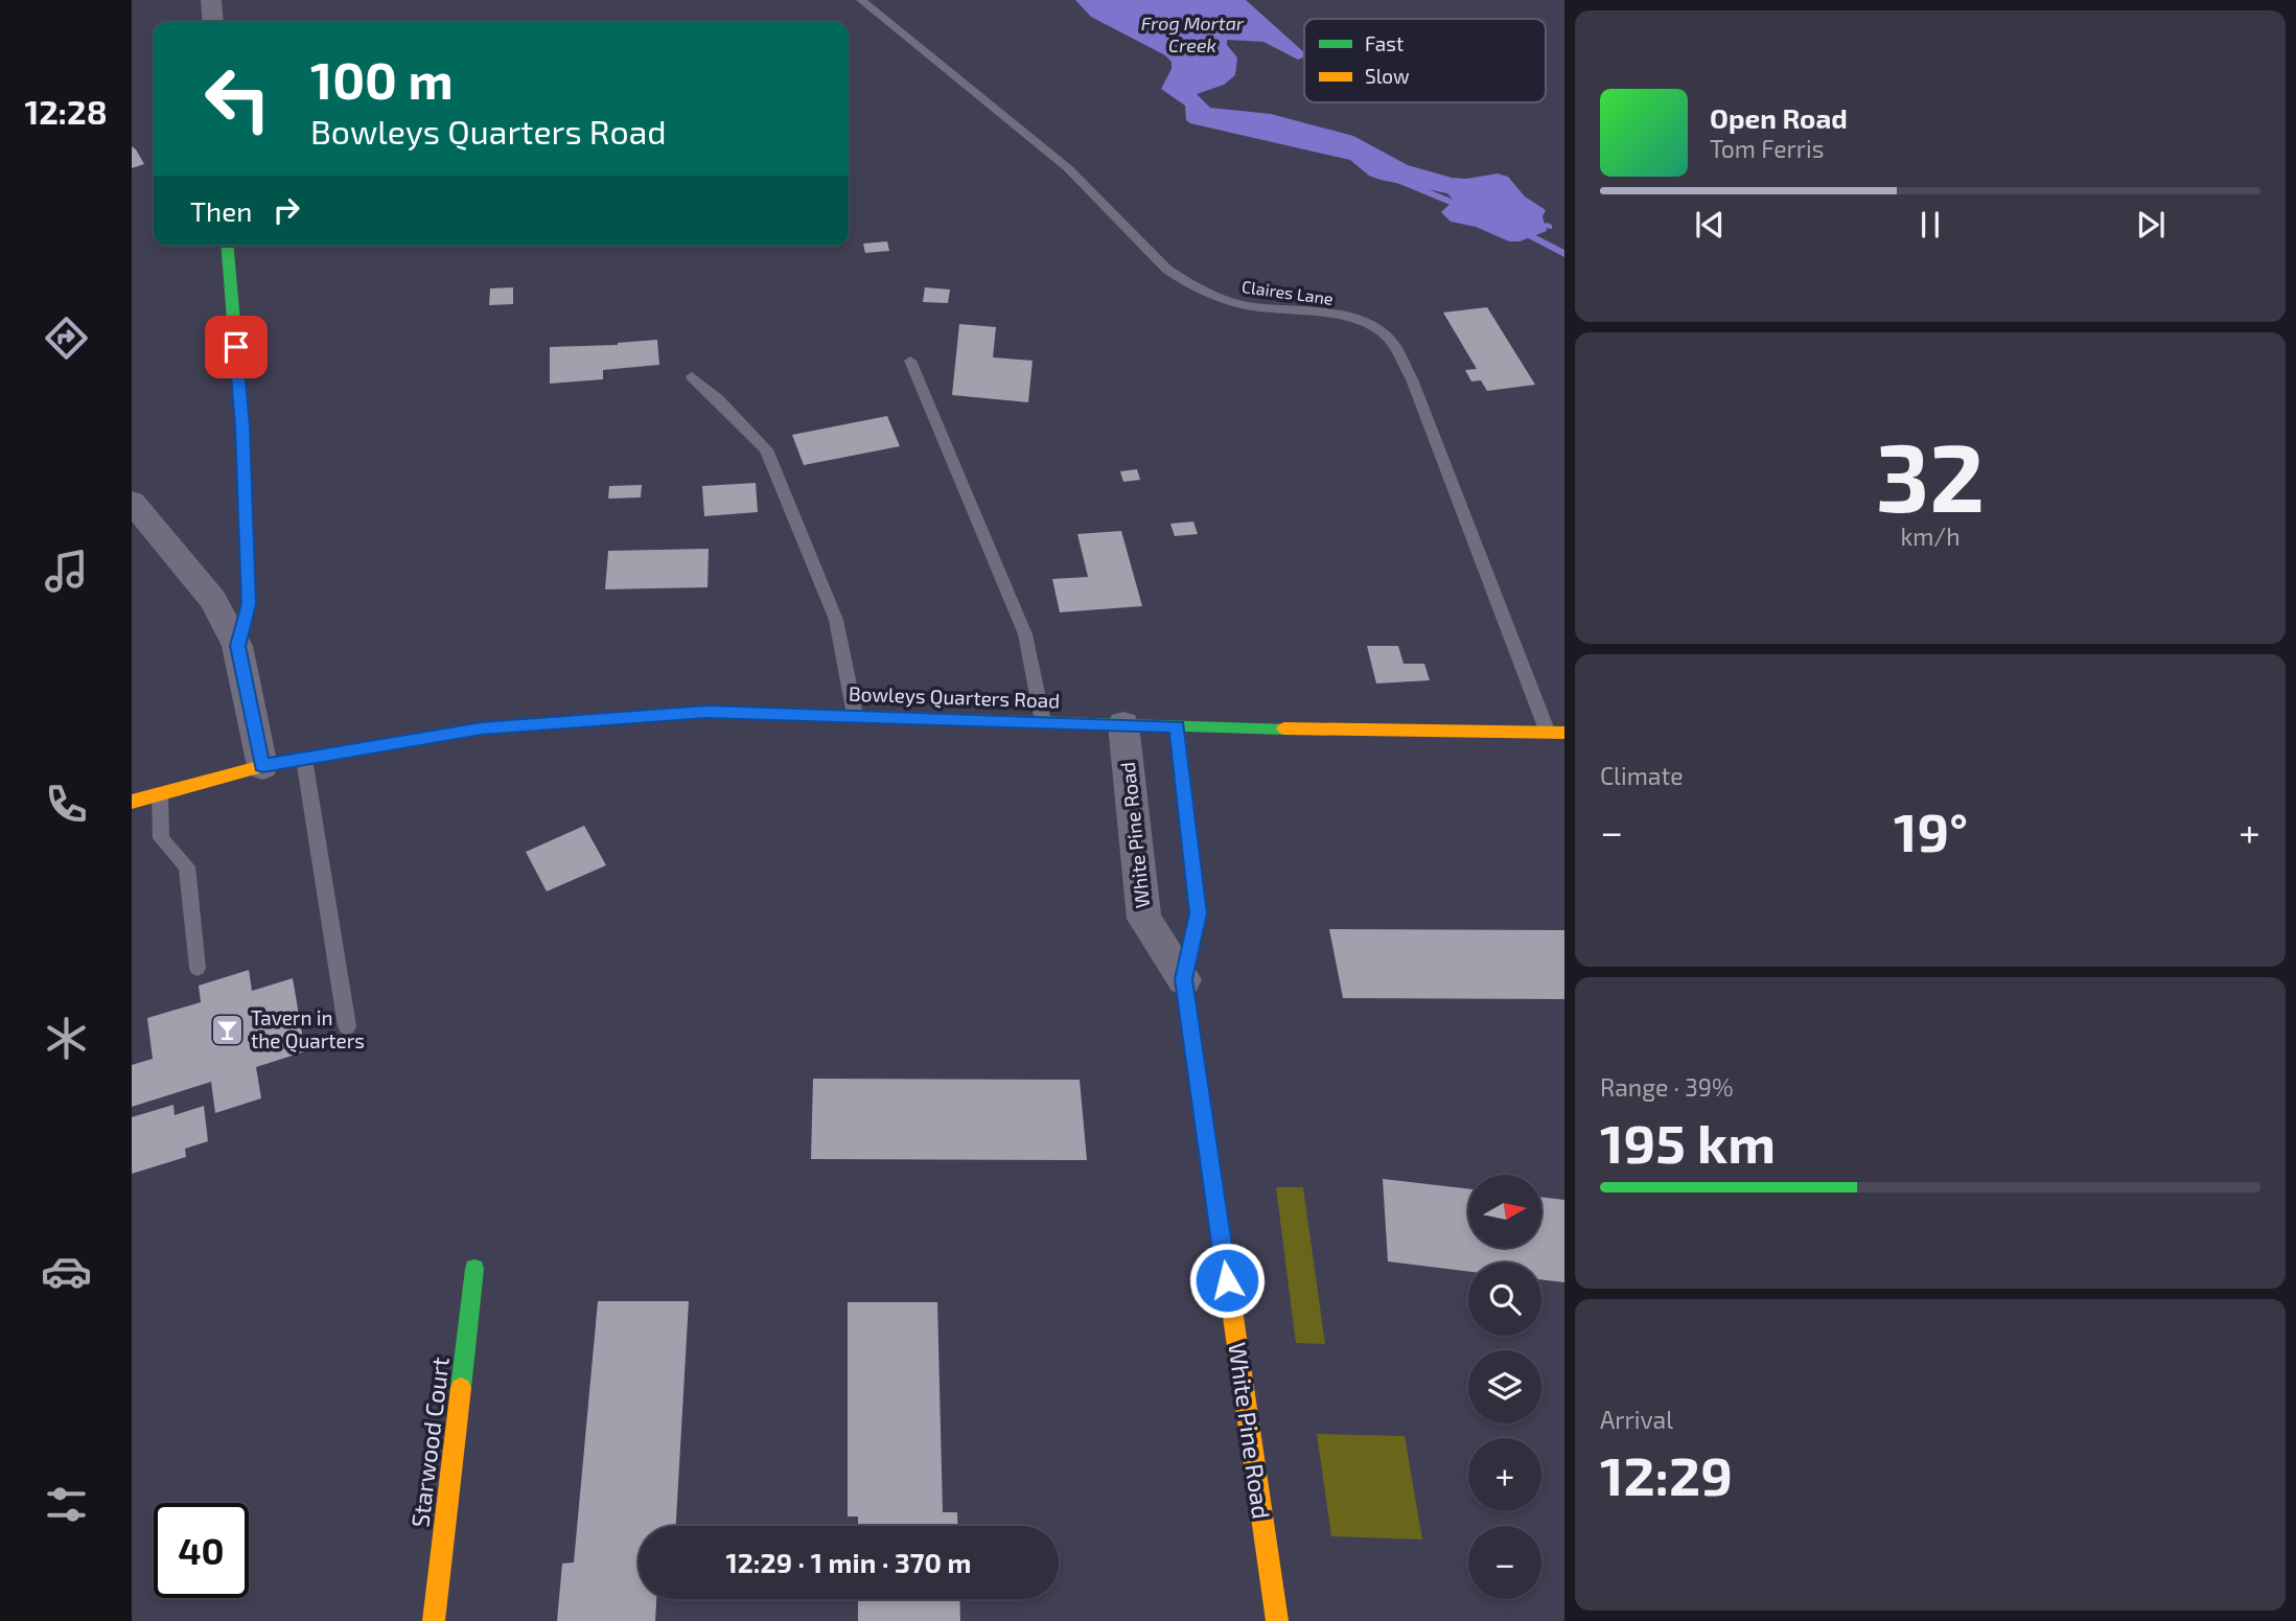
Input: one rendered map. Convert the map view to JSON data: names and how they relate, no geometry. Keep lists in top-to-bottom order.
{
  "streets": {
    "street": ["Bowleys Quarters Road", "White Pine Road", "Starwood Court"],
    "lane": ["Claires Lane"]
  },
  "crossings": [
    ["Claires Lane", "Bowleys Quarters Road"],
    ["Bowleys Quarters Road", "White Pine Road"]
  ],
  "water": ["Frog Mortar Creek"],
  "places": {
    "bar": ["Tavern in the Quarters"]
  },
  "legend": ["Fast", "Slow"],
  "north": "right",
  "page": {
    "tabs": "12:28",
    "turn": ["100 m", "Bowleys Quarters Road"],
    "song": ["Open Road", "Tom Ferris"],
    "then": "Then",
    "tile": [
      ["32", "km/h"],
      "Climate",
      ["Range · 39%", "195 km"],
      ["Arrival", "12:29"]
    ],
    "heat": ["−", "19°", "+"],
    "map_buttons": ["+", "−"],
    "limit": "40",
    "trip": "12:29 · 1 min · 370 m"
  }
}
